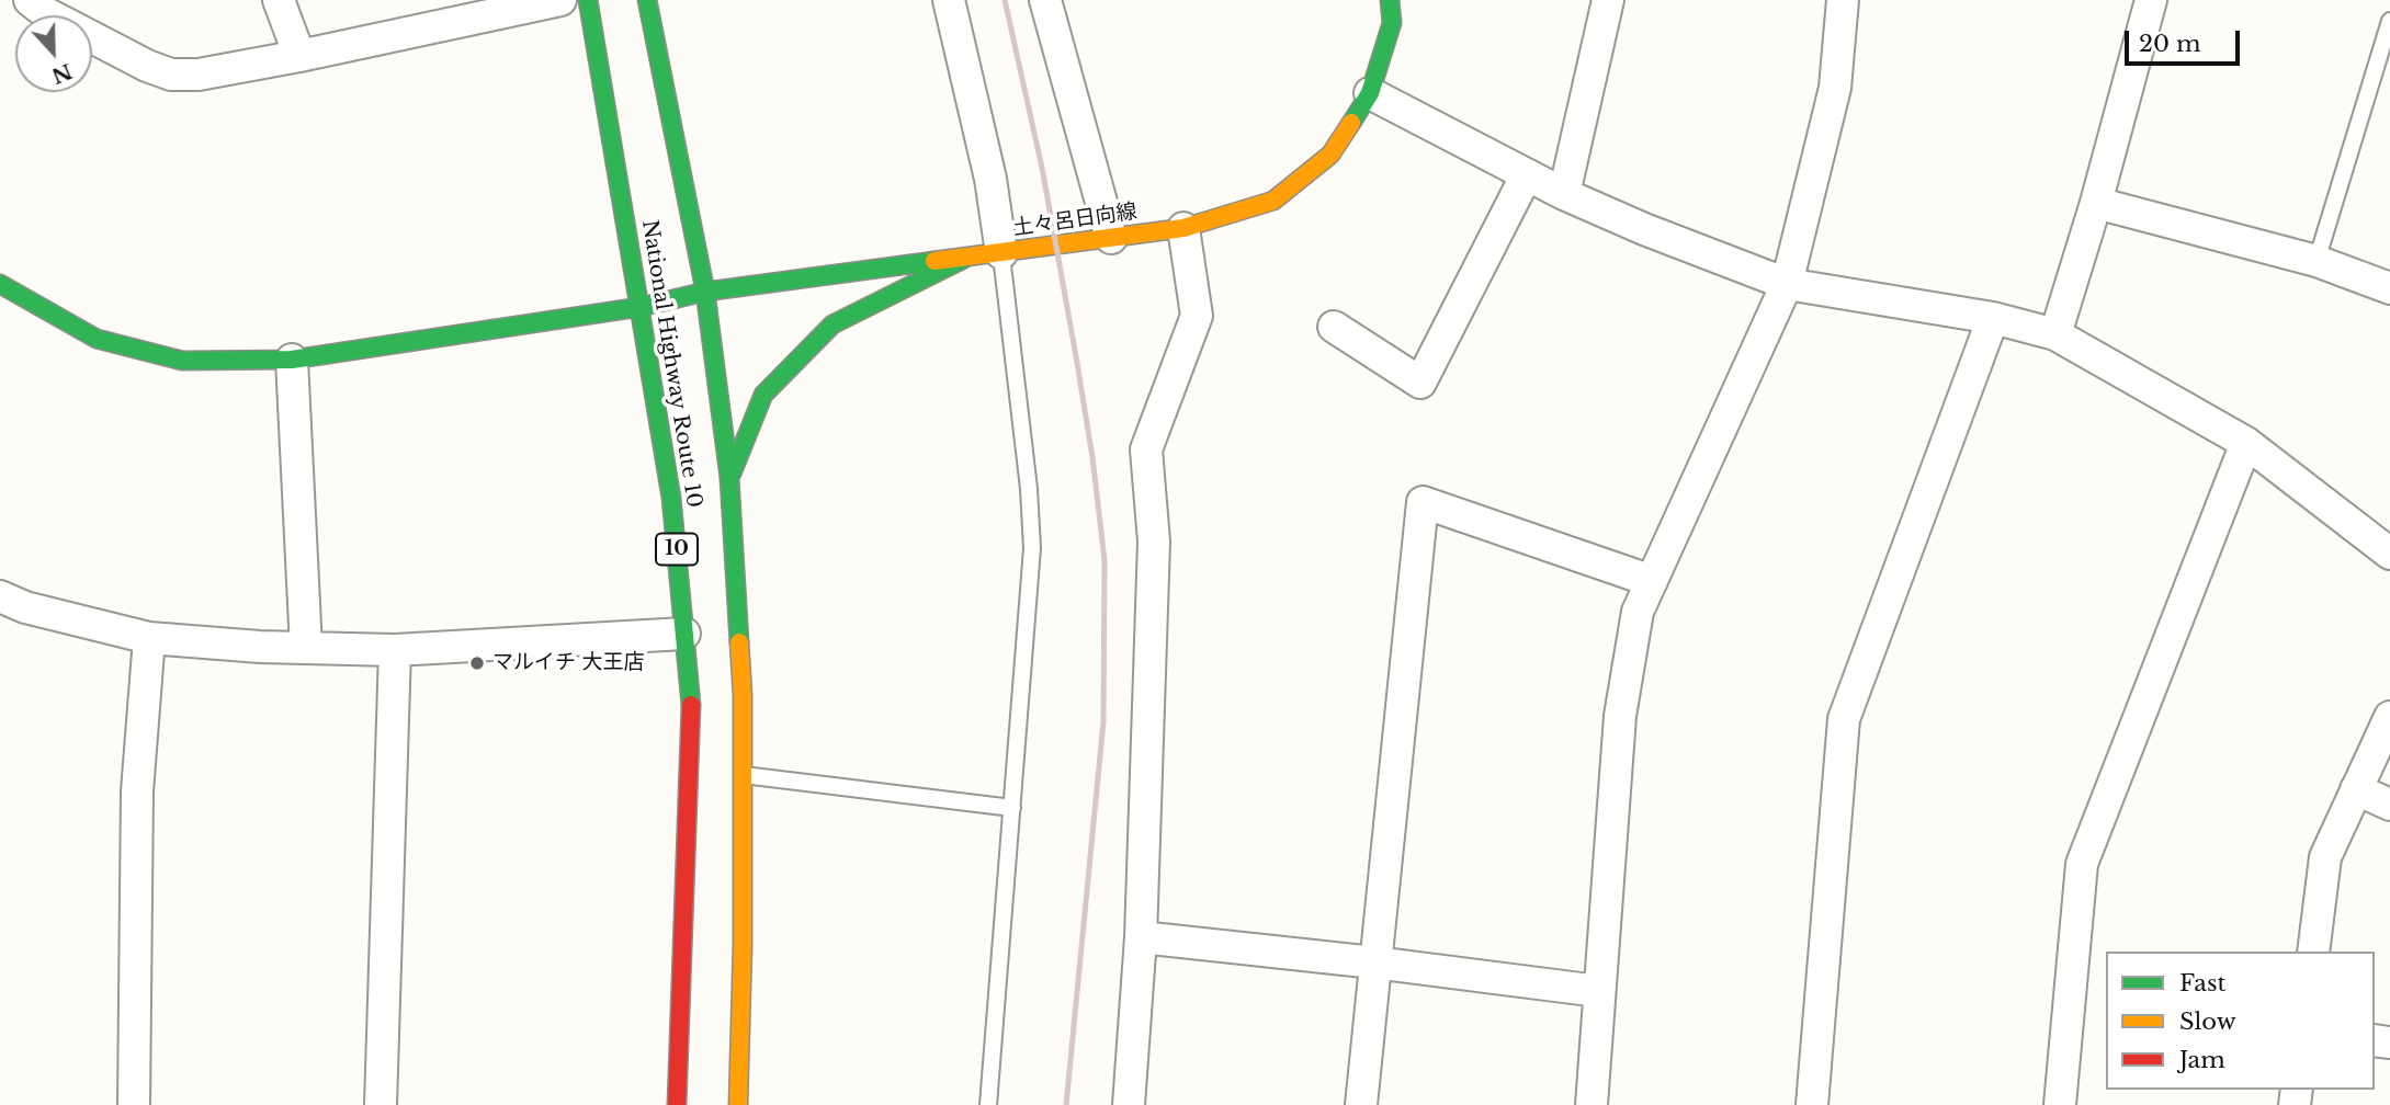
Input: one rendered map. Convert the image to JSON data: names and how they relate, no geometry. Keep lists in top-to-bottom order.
{
  "streets": {
    "main road": ["土々呂日向線", "National Highway Route 10", "10"]
  },
  "crossings": [
    ["土々呂日向線", "National Highway Route 10"]
  ],
  "places": ["マルイチ 大王店"],
  "legend": ["Fast", "Slow", "Jam"],
  "scale_bar": "20 m",
  "north": "bottom"
}
